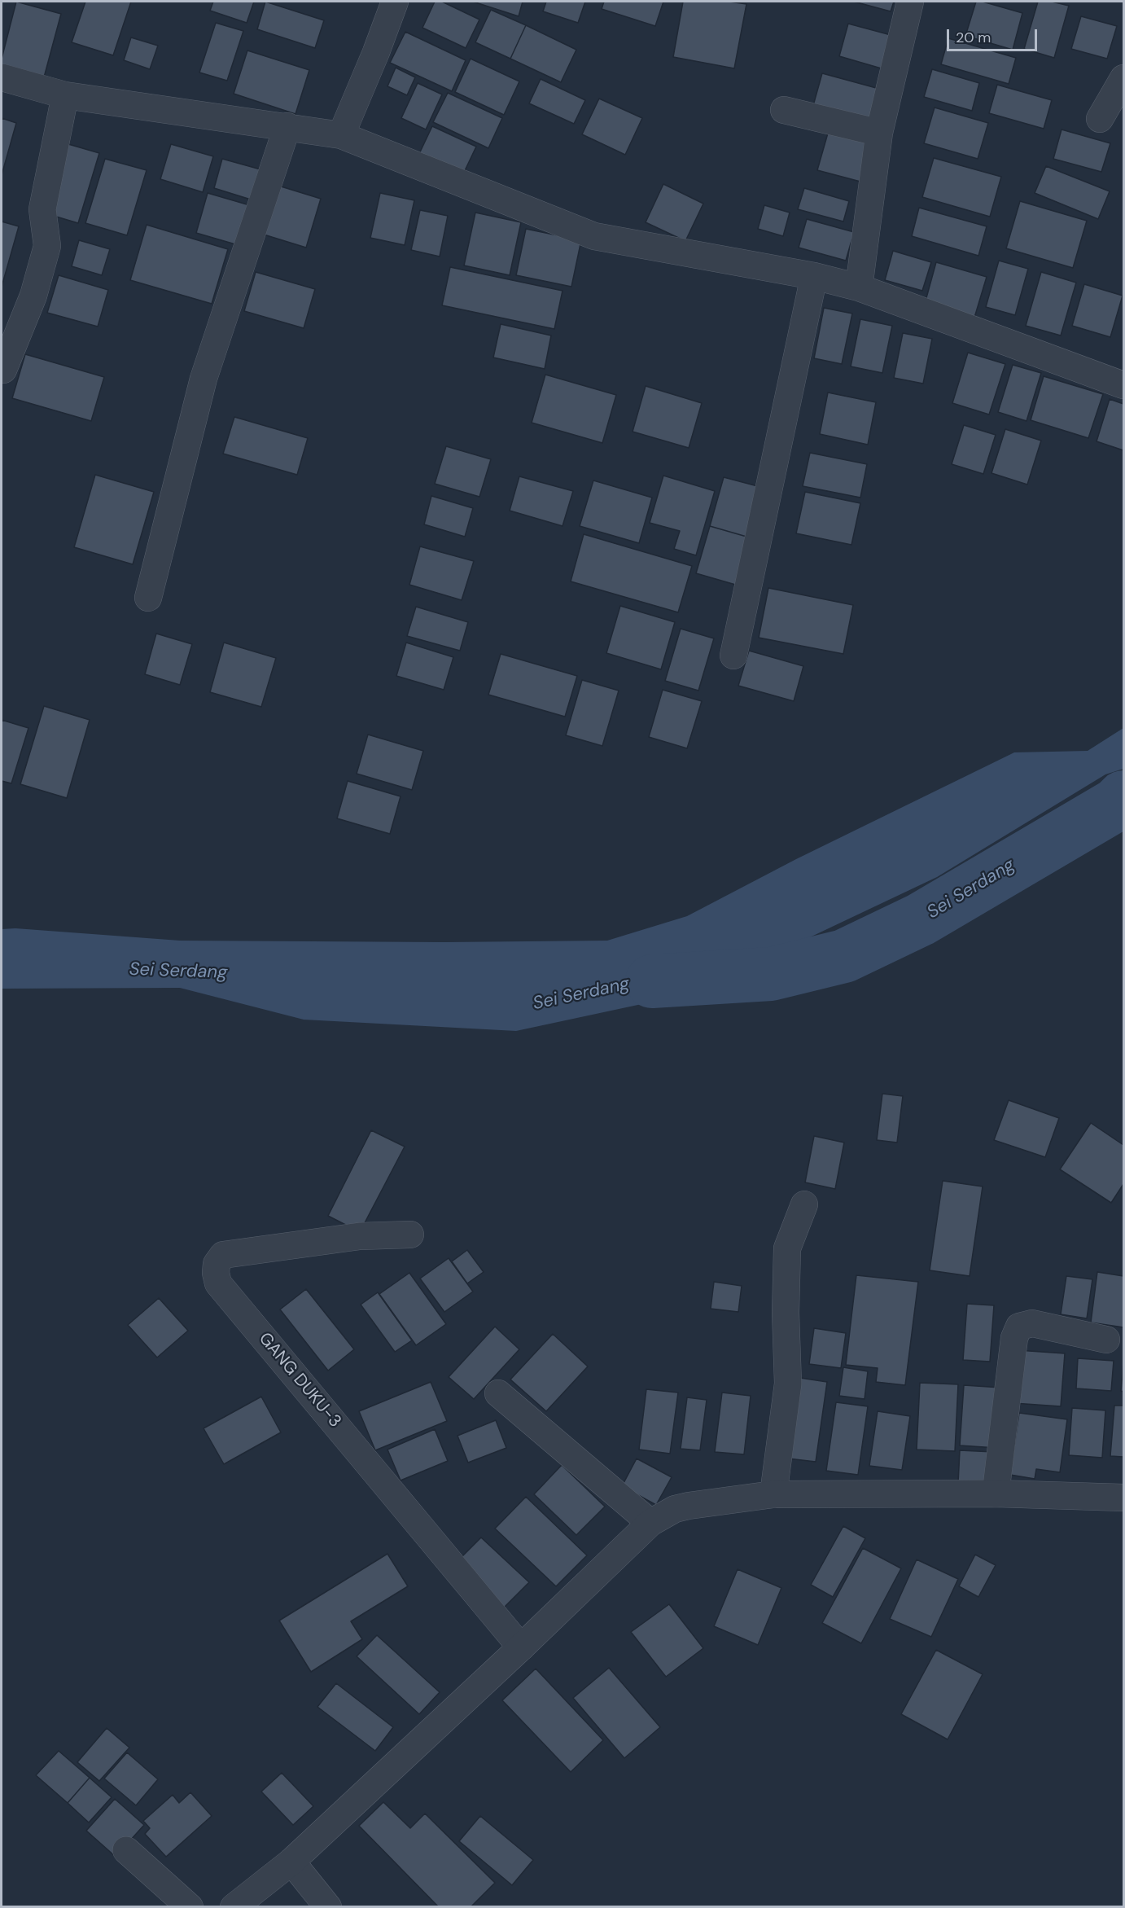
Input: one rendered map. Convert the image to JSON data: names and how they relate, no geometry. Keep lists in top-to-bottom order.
{
  "streets": {
    "street": ["GANG DUKU-3"]
  },
  "water": ["Sei Serdang"],
  "scale_bar": "20 m"
}
